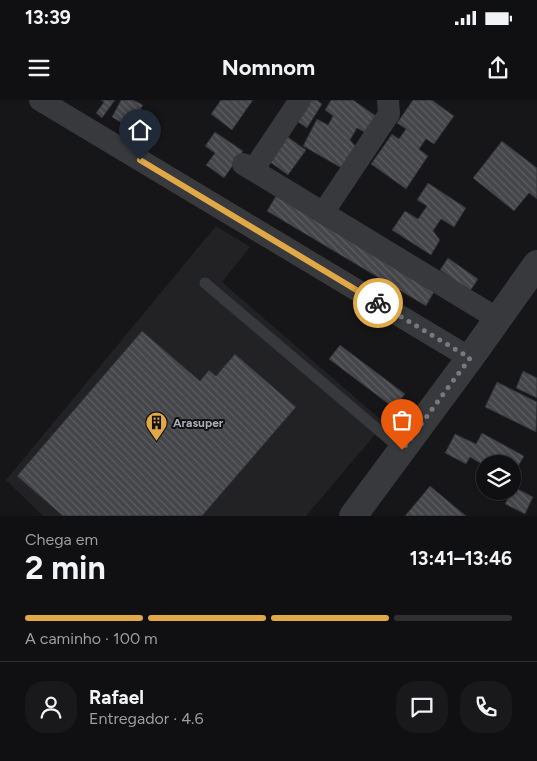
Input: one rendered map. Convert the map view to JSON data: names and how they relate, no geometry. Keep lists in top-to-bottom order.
{
  "places": {
    "building": ["Arasuper"]
  },
  "page": {
    "status": "13:39",
    "header": "Nomnom",
    "heading": ["2 min", "Chega em", "13:41–13:46"],
    "panel": ["Rafael", "Entregador · 4.6"],
    "bar": "A caminho · 100 m"
  }
}
